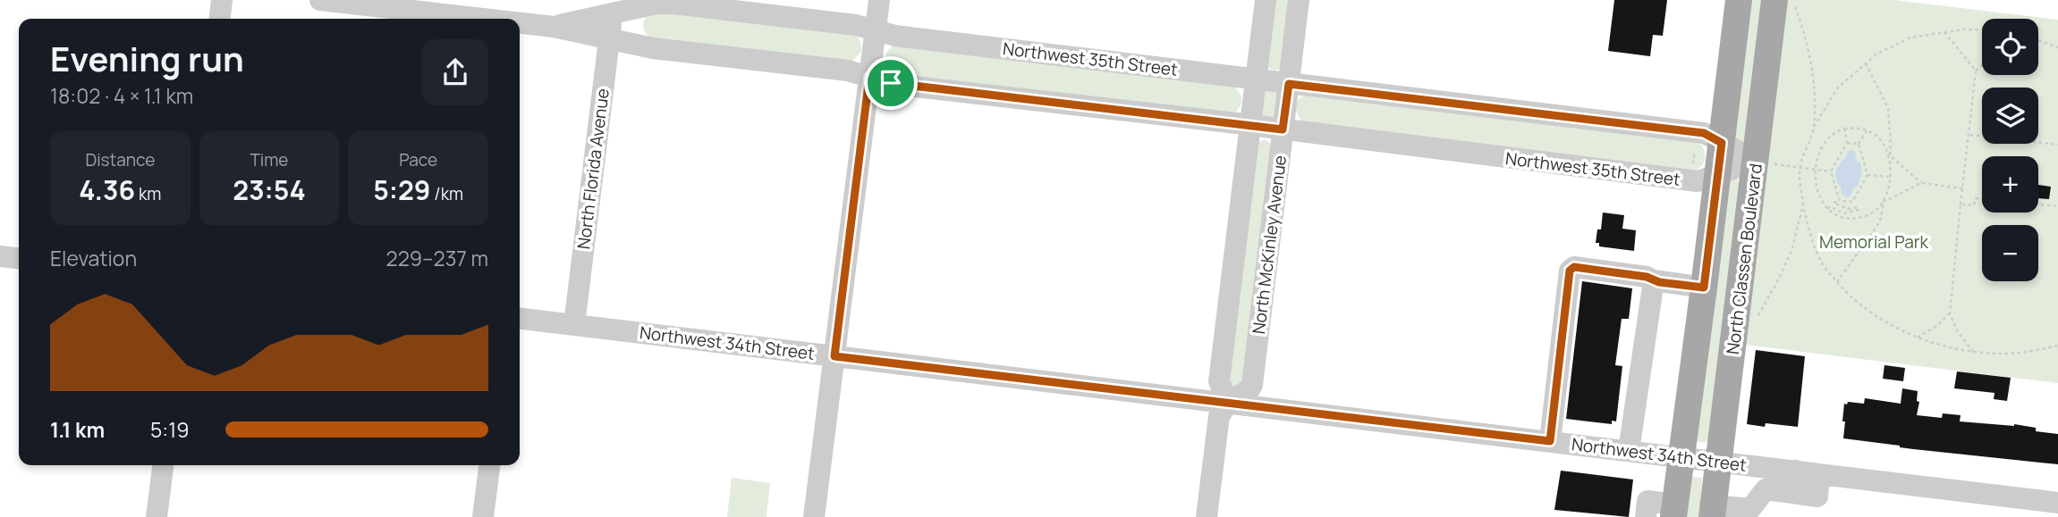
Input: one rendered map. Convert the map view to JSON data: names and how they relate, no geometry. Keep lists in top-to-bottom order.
{
  "streets": {
    "main road": ["North Classen Boulevard"],
    "street": [
      "Northwest 35th Street",
      "North Florida Avenue",
      "North McKinley Avenue",
      "Northwest 34th Street"
    ]
  },
  "crossings": [
    ["Northwest 35th Street", "North Florida Avenue"],
    ["Northwest 35th Street", "North McKinley Avenue"],
    ["Northwest 35th Street", "North Classen Boulevard"],
    ["North Florida Avenue", "Northwest 34th Street"],
    ["North McKinley Avenue", "Northwest 34th Street"],
    ["North Classen Boulevard", "Northwest 34th Street"]
  ],
  "parks": ["Memorial Park"],
  "page": {
    "map_buttons": ["+", "−"],
    "heading": ["Evening run", "18:02 · 4 × 1.1 km"],
    "stats": [
      ["Distance", "4.36 km"],
      ["Time", "23:54"],
      ["Pace", "5:29 /km"]
    ],
    "chart": ["Elevation", "229–237 m"],
    "list": [
      {
        "name": "1.1 km",
        "note": "5:19"
      }
    ]
  }
}
